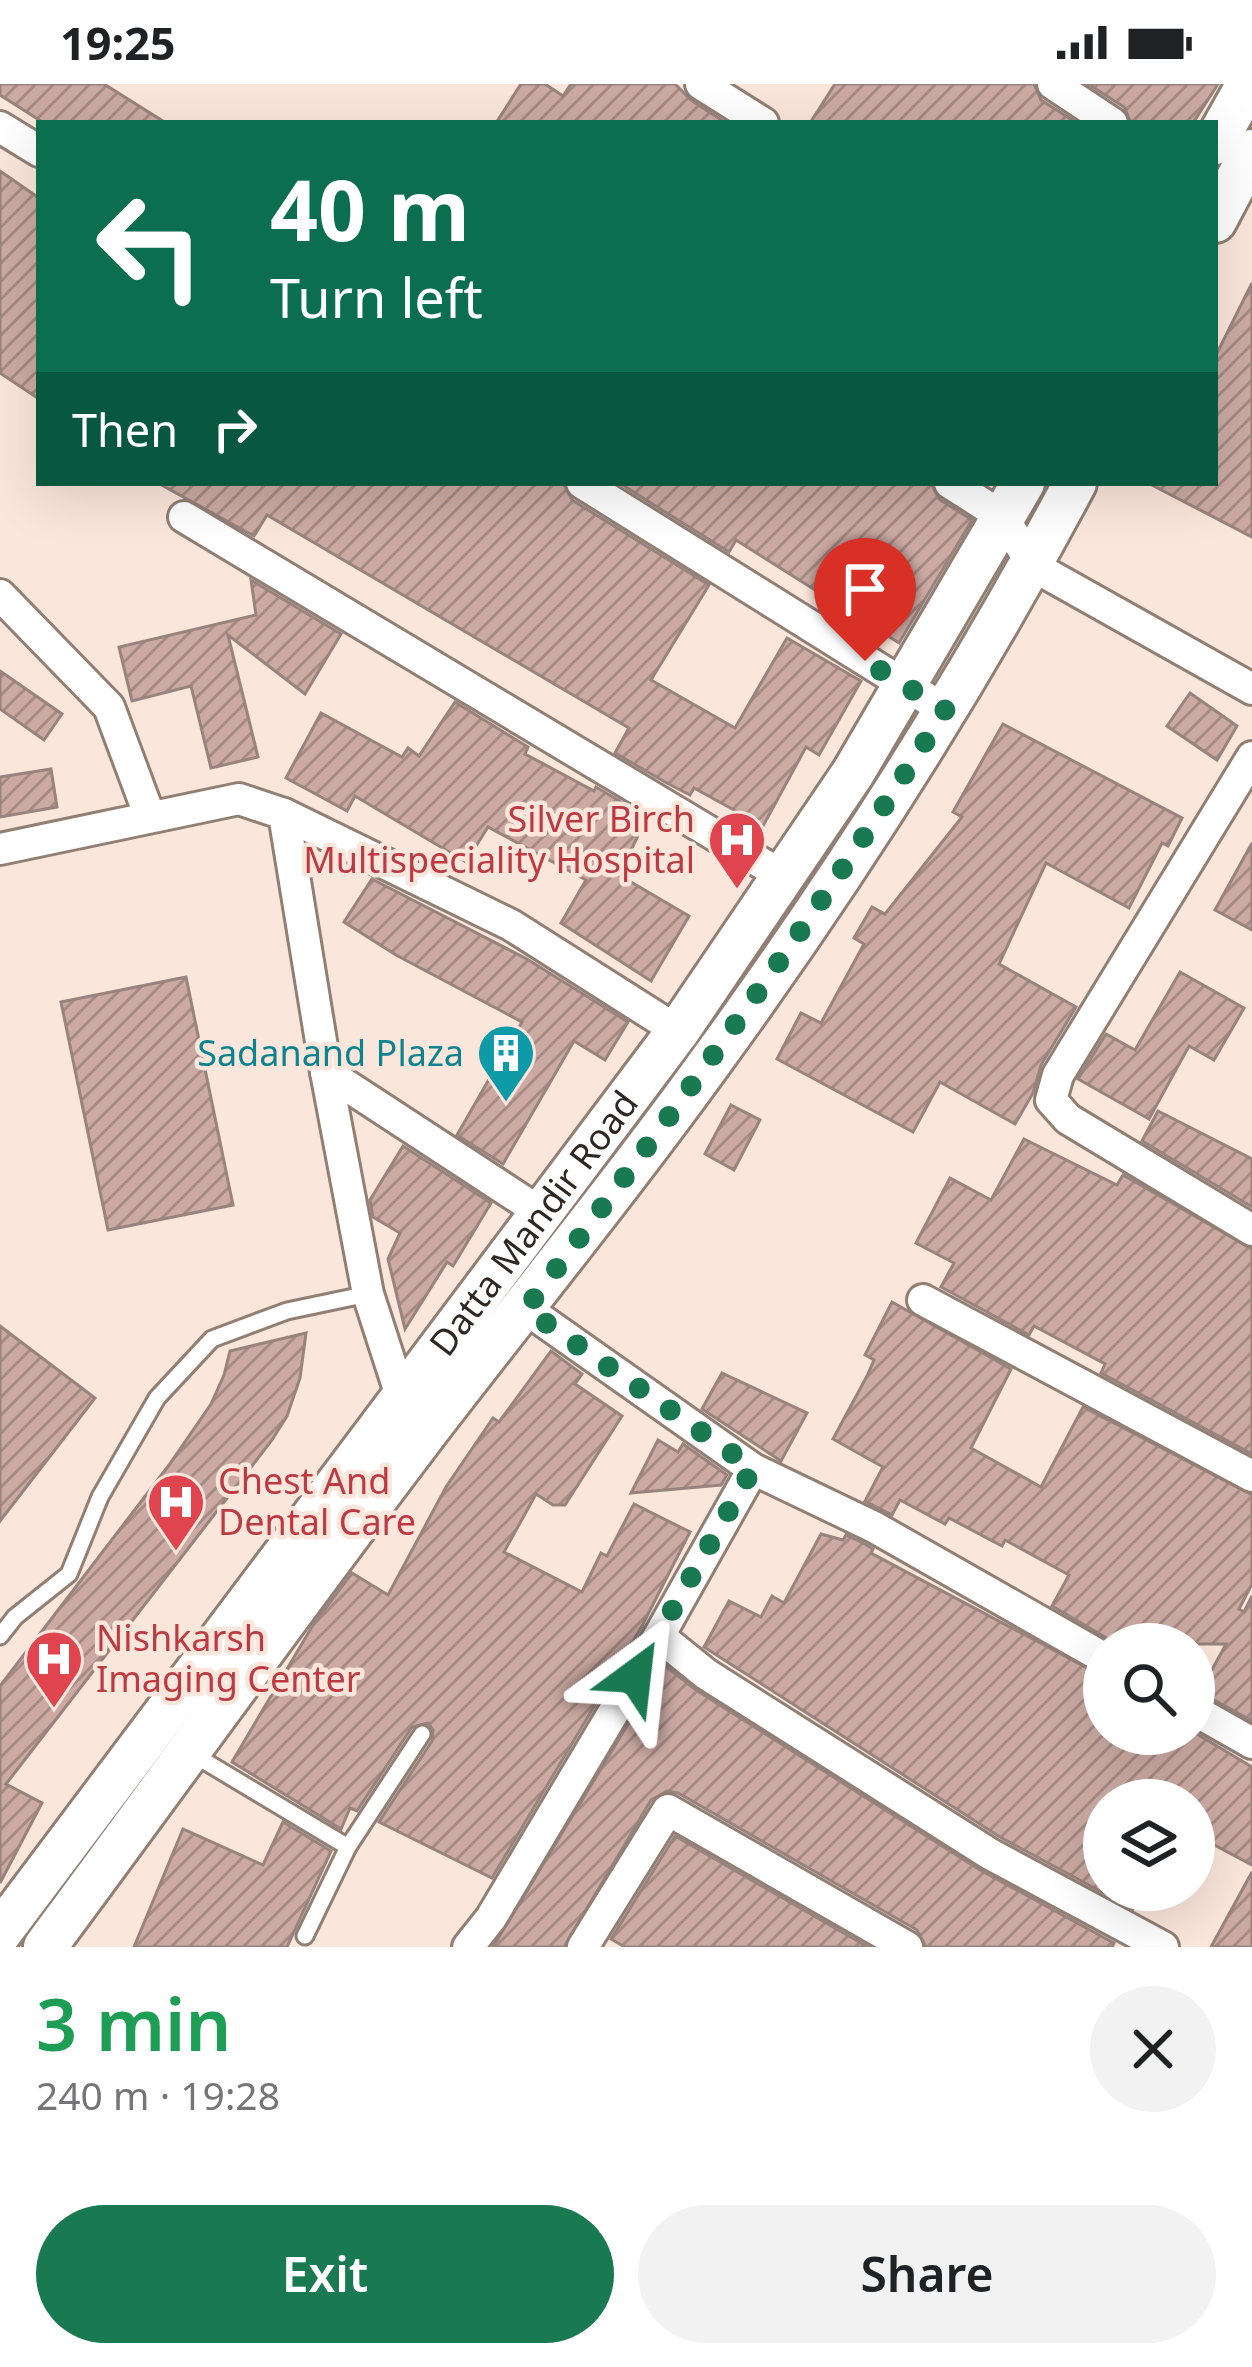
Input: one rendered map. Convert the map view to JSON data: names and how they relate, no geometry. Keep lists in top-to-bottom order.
{
  "streets": {
    "main road": ["Datta Mandir Road"]
  },
  "places": {
    "hospital": ["Silver Birch Multispeciality Hospital", "Chest And Dental Care", "Nishkarsh Imaging Center"],
    "building": ["Sadanand Plaza"]
  },
  "page": {
    "status": "19:25",
    "turn": ["40 m", "Turn left"],
    "then": "Then",
    "heading": ["3 min", "240 m · 19:28"],
    "buttons": ["Exit", "Share"]
  }
}
